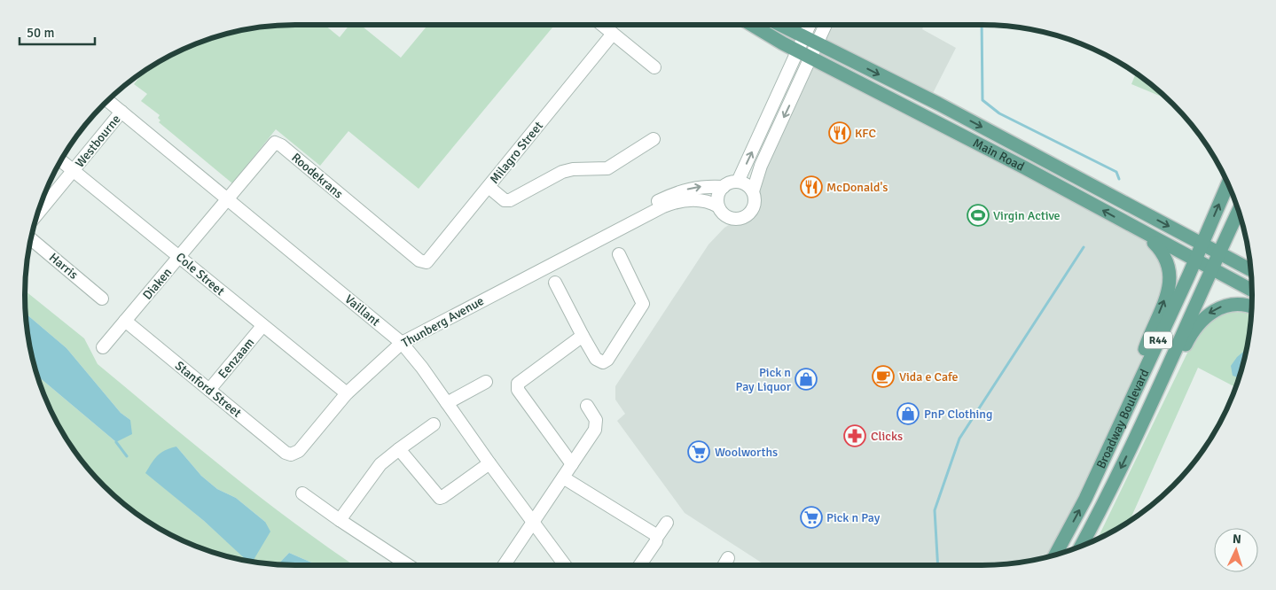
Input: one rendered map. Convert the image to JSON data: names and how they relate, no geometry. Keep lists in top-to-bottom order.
{
  "streets": {
    "main road": ["Main Road", "R44", "Broadway Boulevard"],
    "street": [
      "Westbourne",
      "Milagro Street",
      "Roodekrans",
      "Harris",
      "Cole Street",
      "Diaken",
      "Vaillant",
      "Thunberg Avenue",
      "Eenzaam",
      "Stanford Street"
    ]
  },
  "crossings": [
    ["Westbourne", "Cole Street"],
    ["Westbourne", "Vaillant"],
    ["Milagro Street", "Roodekrans"],
    ["Main Road", "Broadway Boulevard"],
    ["Roodekrans", "Diaken"],
    ["Roodekrans", "Vaillant"],
    ["Cole Street", "Diaken"],
    ["Cole Street", "Thunberg Avenue"],
    ["Cole Street", "Eenzaam"],
    ["Diaken", "Vaillant"],
    ["Diaken", "Stanford Street"],
    ["Vaillant", "Thunberg Avenue"],
    ["Thunberg Avenue", "Stanford Street"],
    ["Eenzaam", "Stanford Street"]
  ],
  "places": {
    "restaurant": ["KFC", "McDonald's"],
    "sports": ["Virgin Active"],
    "cafe": ["Vida e Cafe"],
    "shop": ["Pick n Pay Liquor", "PnP Clothing"],
    "pharmacy": ["Clicks"],
    "supermarket": ["Woolworths", "Pick n Pay"]
  },
  "scale_bar": "50 m",
  "north": "top"
}
